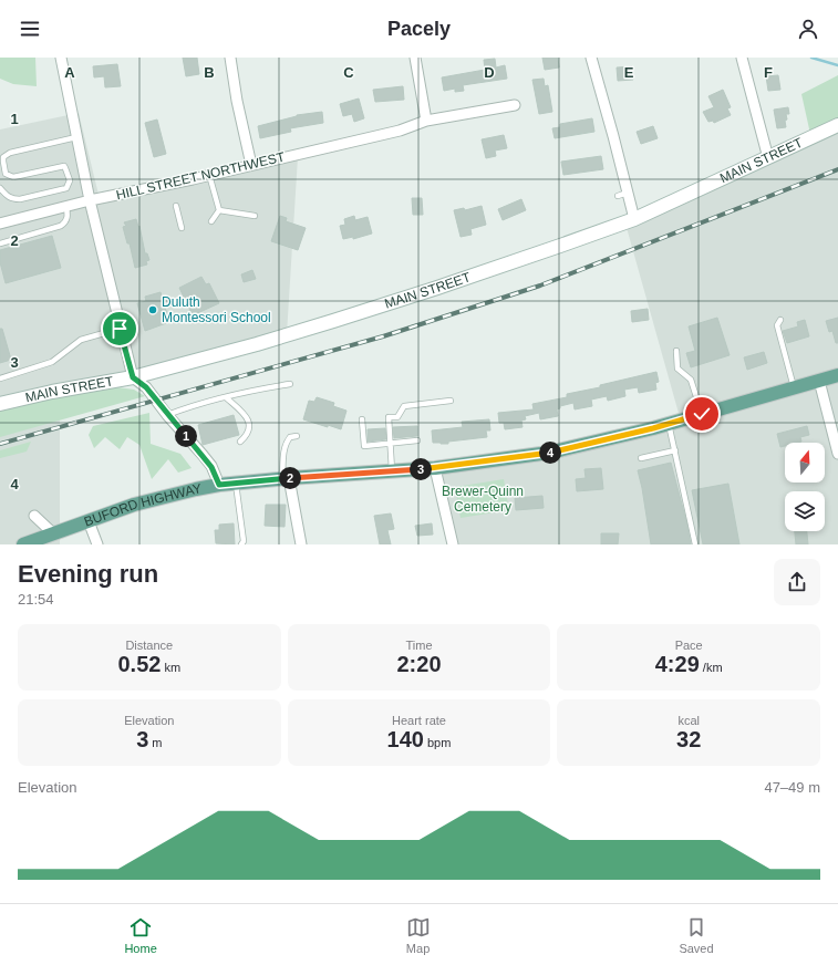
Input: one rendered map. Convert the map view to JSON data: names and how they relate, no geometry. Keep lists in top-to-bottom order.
{
  "streets": {
    "main road": ["BUFORD HIGHWAY"],
    "street": ["MAIN STREET", "HILL STREET NORTHWEST"]
  },
  "parks": ["Brewer-Quinn Cemetery"],
  "places": ["Duluth Montessori School"],
  "north": "top",
  "page": {
    "header": "Pacely",
    "pins": [
      "1",
      "4",
      "3",
      "2"
    ],
    "heading": ["Evening run", "21:54"],
    "stats": [
      ["Distance", "0.52 km"],
      ["Time", "2:20"],
      ["Pace", "4:29 /km"],
      ["Elevation", "3 m"],
      ["Heart rate", "140 bpm"],
      ["kcal", "32"]
    ],
    "chart": ["Elevation", "47–49 m"],
    "tabs": ["Home", "Map", "Saved"]
  },
  "grid": {
    "columns": [
      "A",
      "B",
      "C",
      "D",
      "E",
      "F"
    ],
    "rows": [
      "1",
      "2",
      "3",
      "4"
    ]
  }
}
